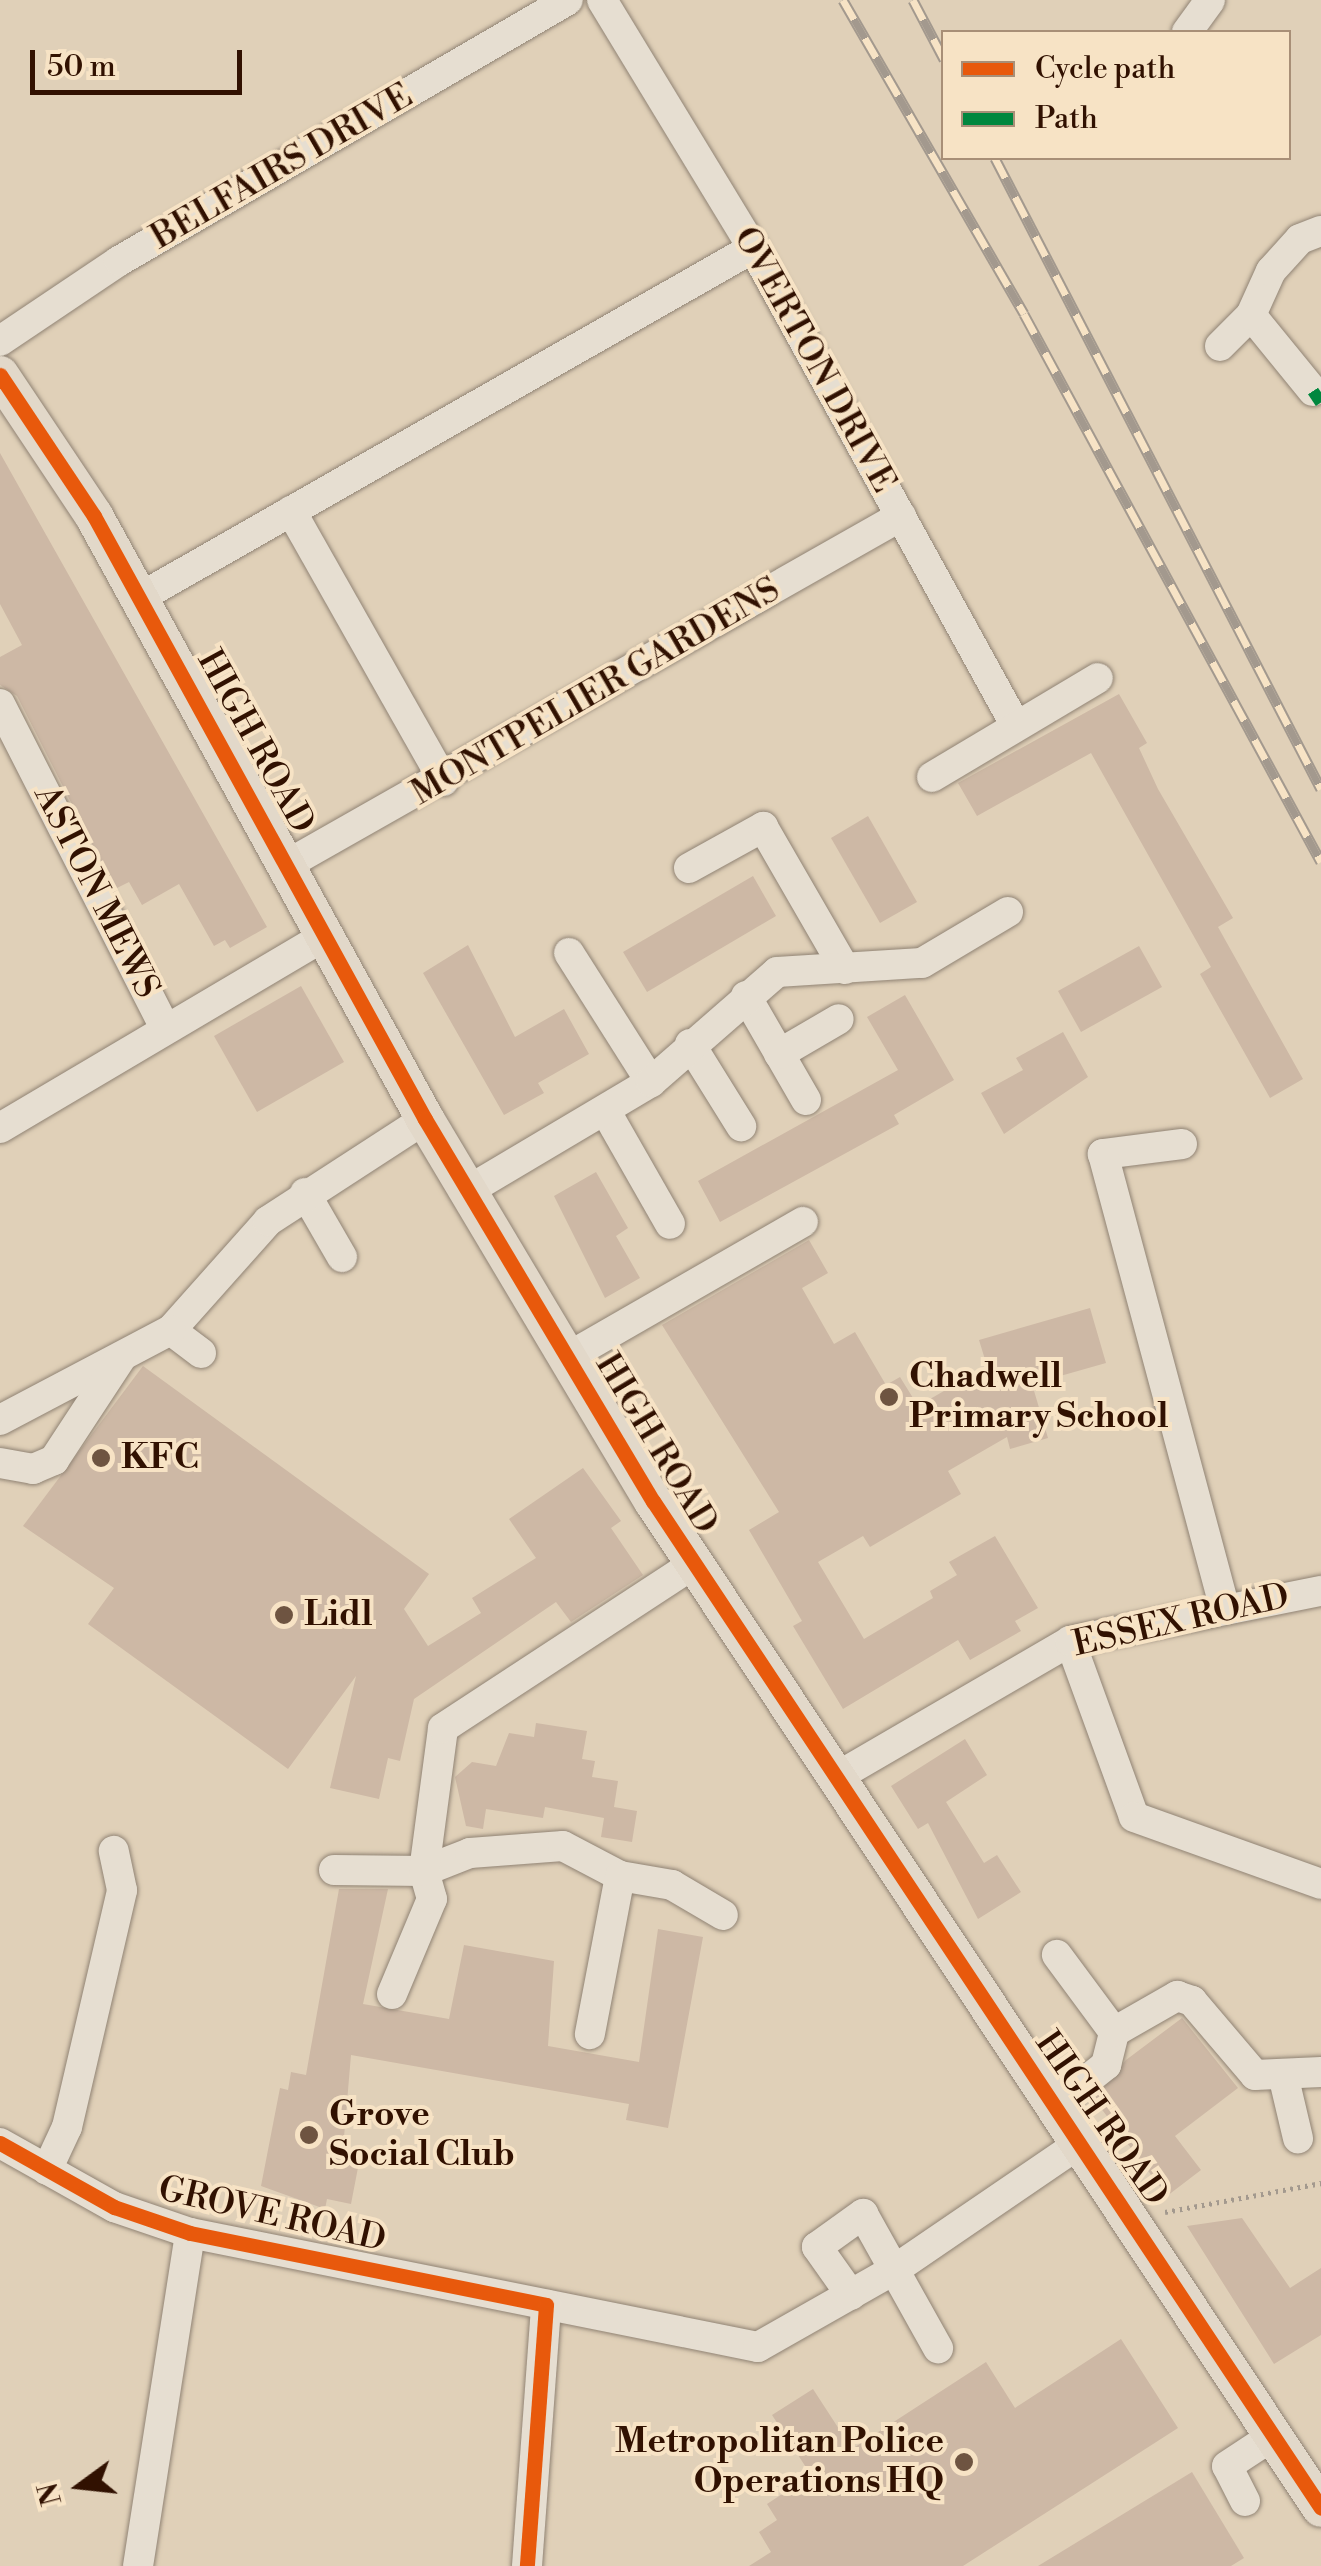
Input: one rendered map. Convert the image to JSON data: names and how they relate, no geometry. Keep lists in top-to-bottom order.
{
  "streets": {
    "main road": ["HIGH ROAD"],
    "street": [
      "BELFAIRS DRIVE",
      "OVERTON DRIVE",
      "MONTPELIER GARDENS",
      "ASTON MEWS",
      "ESSEX ROAD",
      "GROVE ROAD"
    ]
  },
  "crossings": [
    ["OVERTON DRIVE", "MONTPELIER GARDENS"],
    ["MONTPELIER GARDENS", "HIGH ROAD"],
    ["HIGH ROAD", "ESSEX ROAD"],
    ["HIGH ROAD", "GROVE ROAD"]
  ],
  "places": [
    "Chadwell Primary School",
    "KFC",
    "Lidl",
    "Grove Social Club",
    "Metropolitan Police Operations HQ"
  ],
  "legend": ["Cycle path", "Path"],
  "scale_bar": "50 m",
  "north": "left"
}
